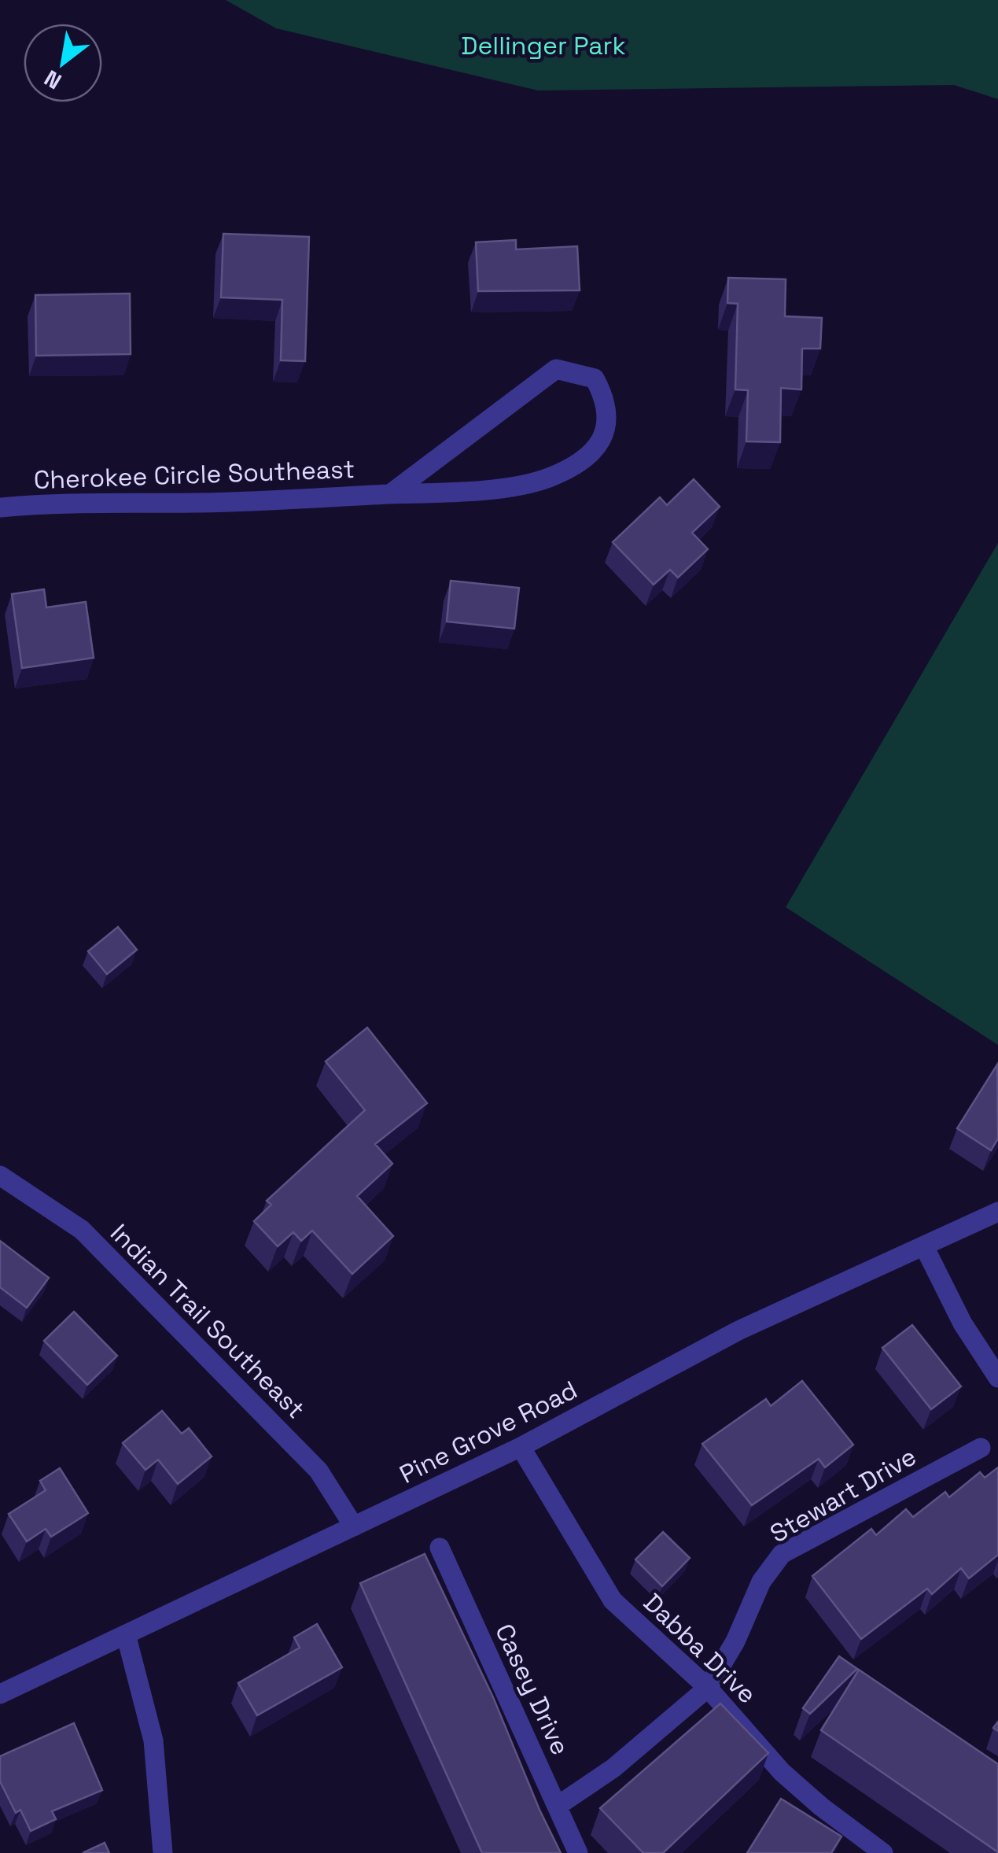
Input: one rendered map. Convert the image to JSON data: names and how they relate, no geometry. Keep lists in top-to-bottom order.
{
  "streets": {
    "street": [
      "Cherokee Circle Southeast",
      "Indian Trail Southeast",
      "Pine Grove Road",
      "Stewart Drive",
      "Dabba Drive",
      "Casey Drive"
    ]
  },
  "crossings": [
    ["Indian Trail Southeast", "Pine Grove Road"],
    ["Pine Grove Road", "Dabba Drive"],
    ["Stewart Drive", "Dabba Drive"],
    ["Stewart Drive", "Casey Drive"]
  ],
  "parks": ["Dellinger Park"],
  "north": "bottom left"
}
